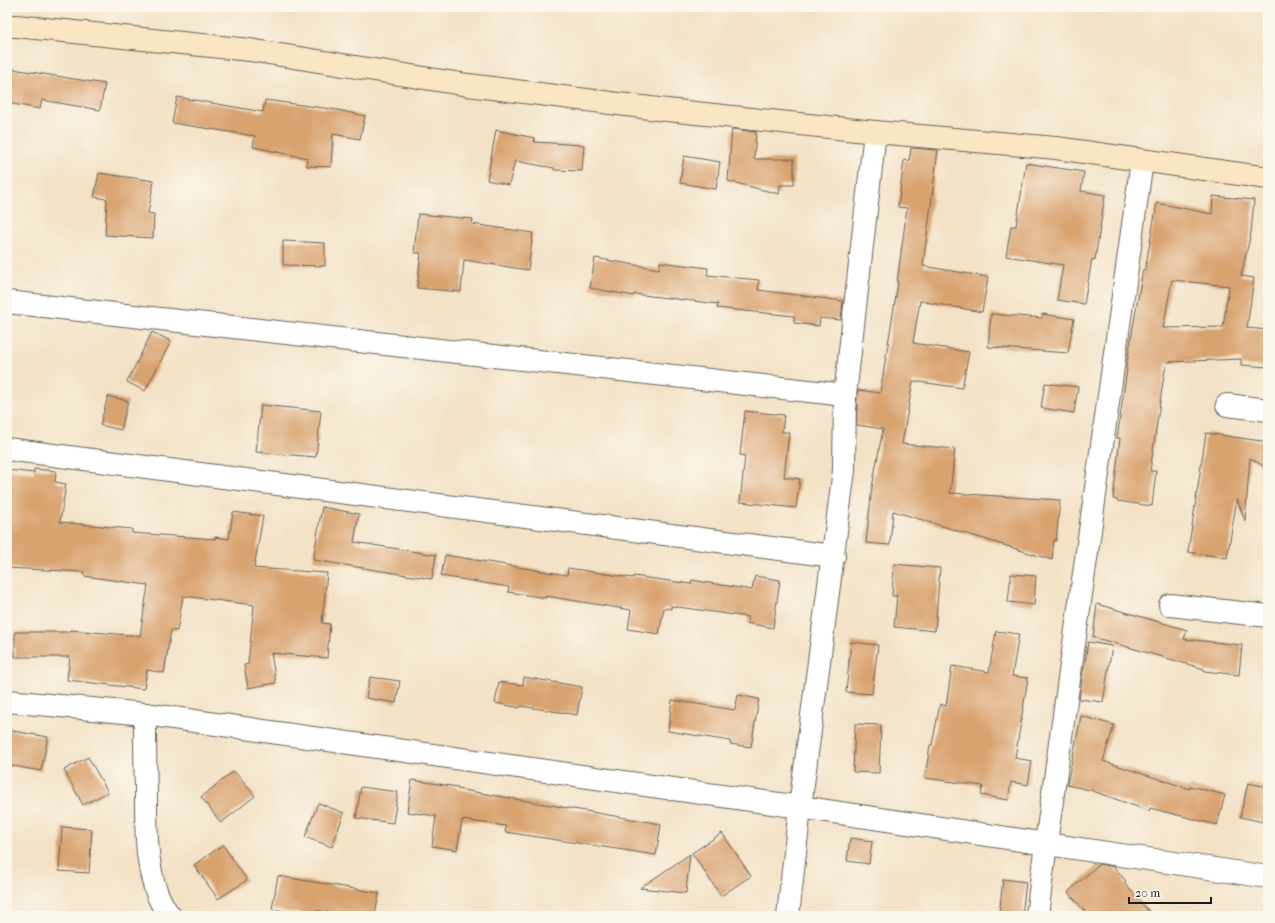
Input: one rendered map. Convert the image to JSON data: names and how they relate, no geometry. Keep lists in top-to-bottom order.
{
  "scale_bar": "20 m"
}
